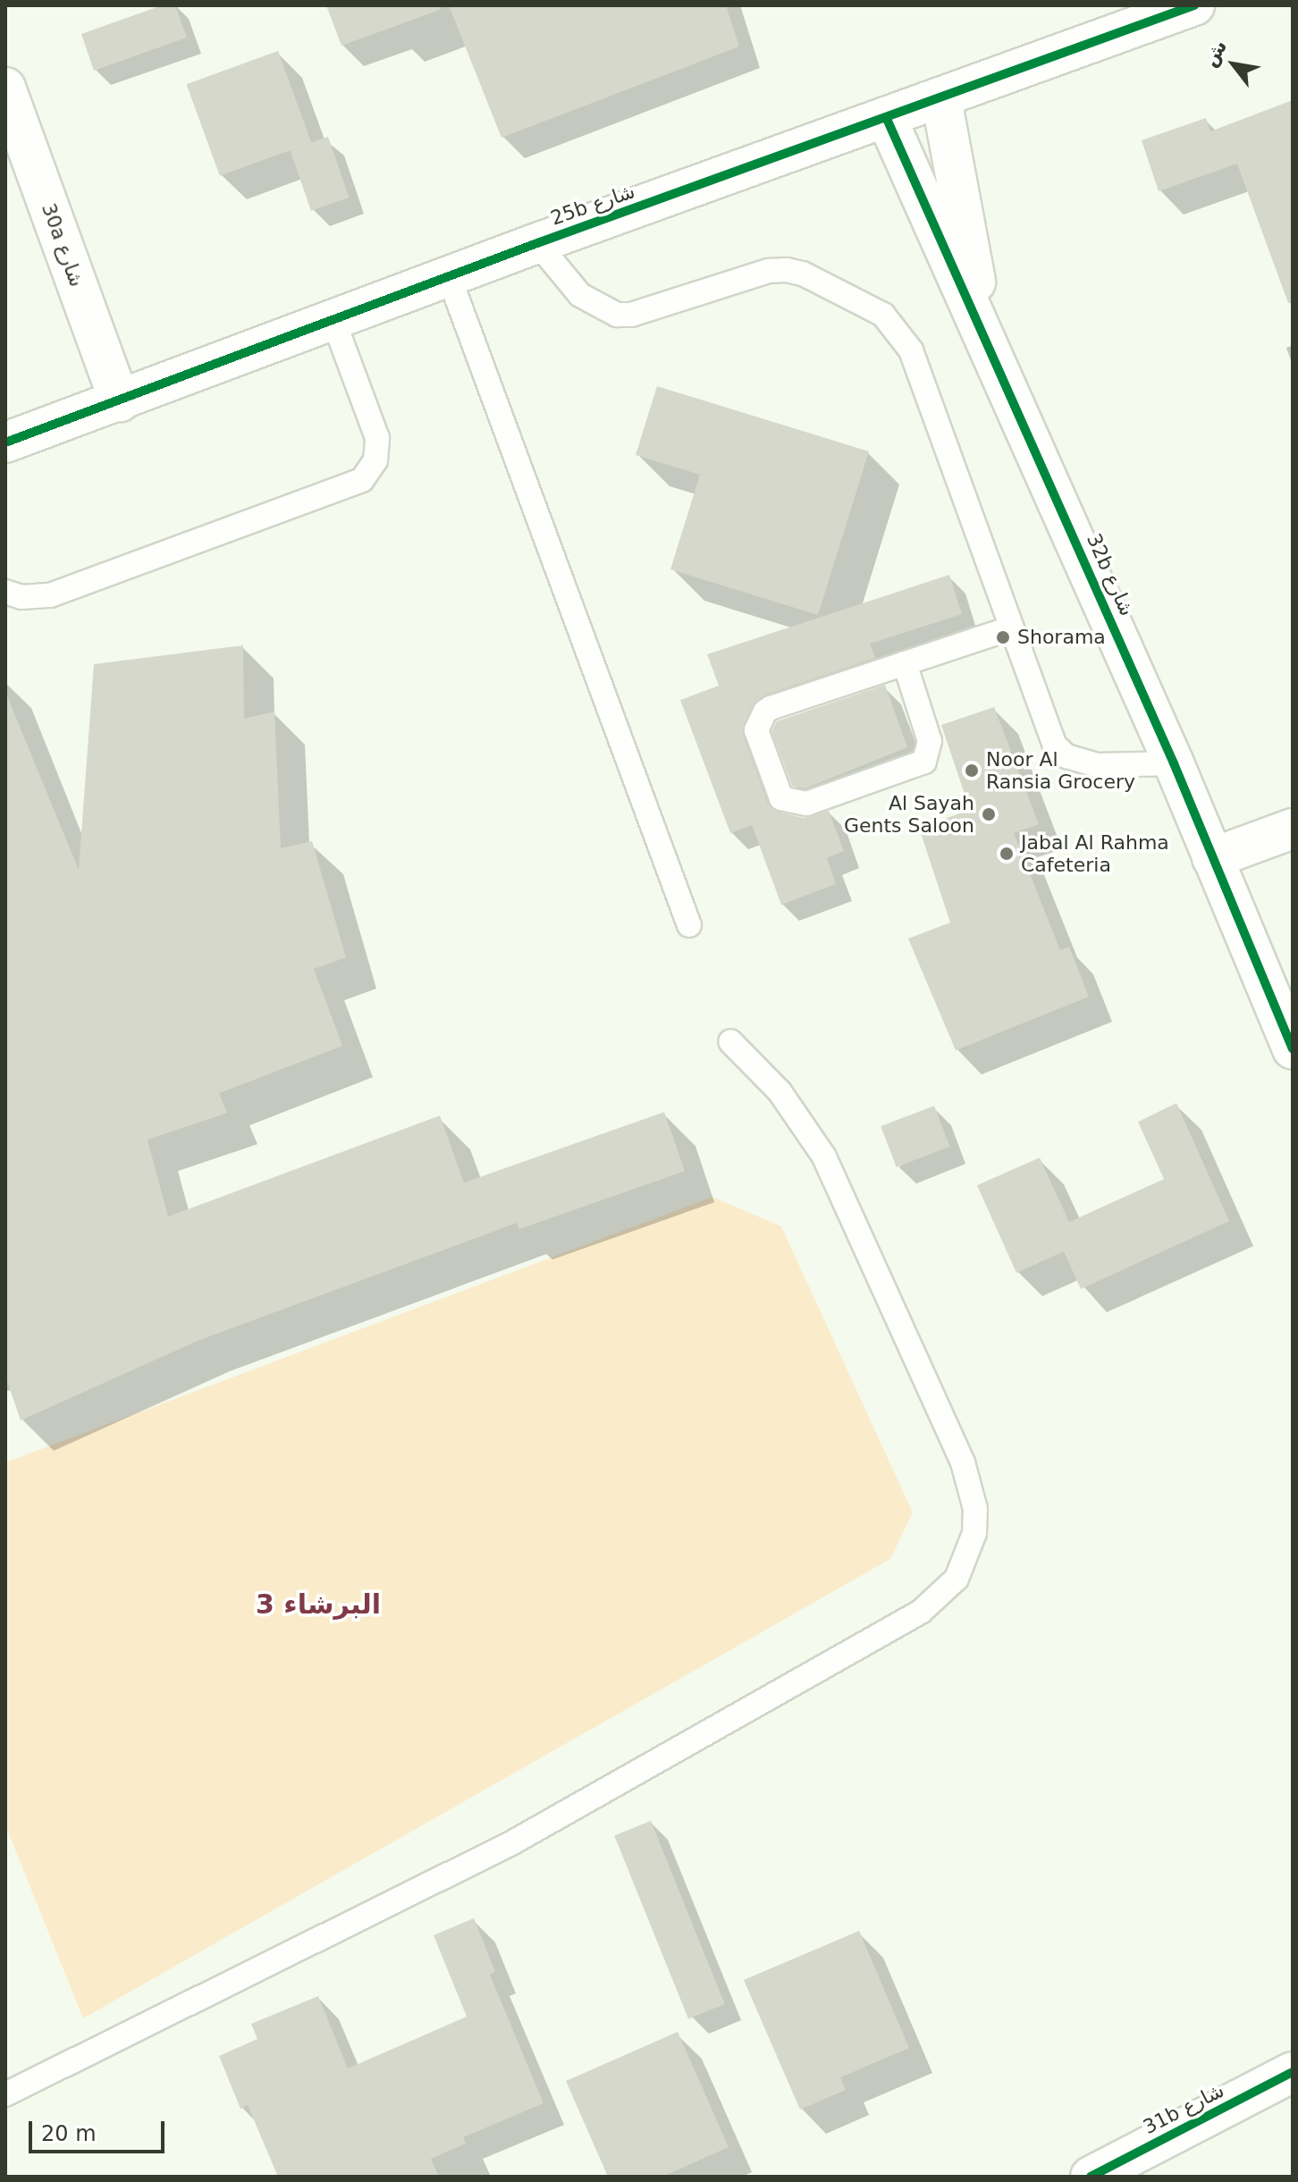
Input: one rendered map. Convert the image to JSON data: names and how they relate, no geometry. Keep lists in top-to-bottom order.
{
  "streets": {
    "street": [
      "25b شارع",
      "30a شارع",
      "32b شارع",
      "31b شارع"
    ]
  },
  "crossings": [
    ["25b شارع", "30a شارع"],
    ["25b شارع", "32b شارع"]
  ],
  "districts": ["البرشاء 3"],
  "places": [
    "Shorama",
    "Noor Al Ransia Grocery",
    "Al Sayah Gents Saloon",
    "Jabal Al Rahma Cafeteria"
  ],
  "scale_bar": "20 m",
  "north": "top left"
}
